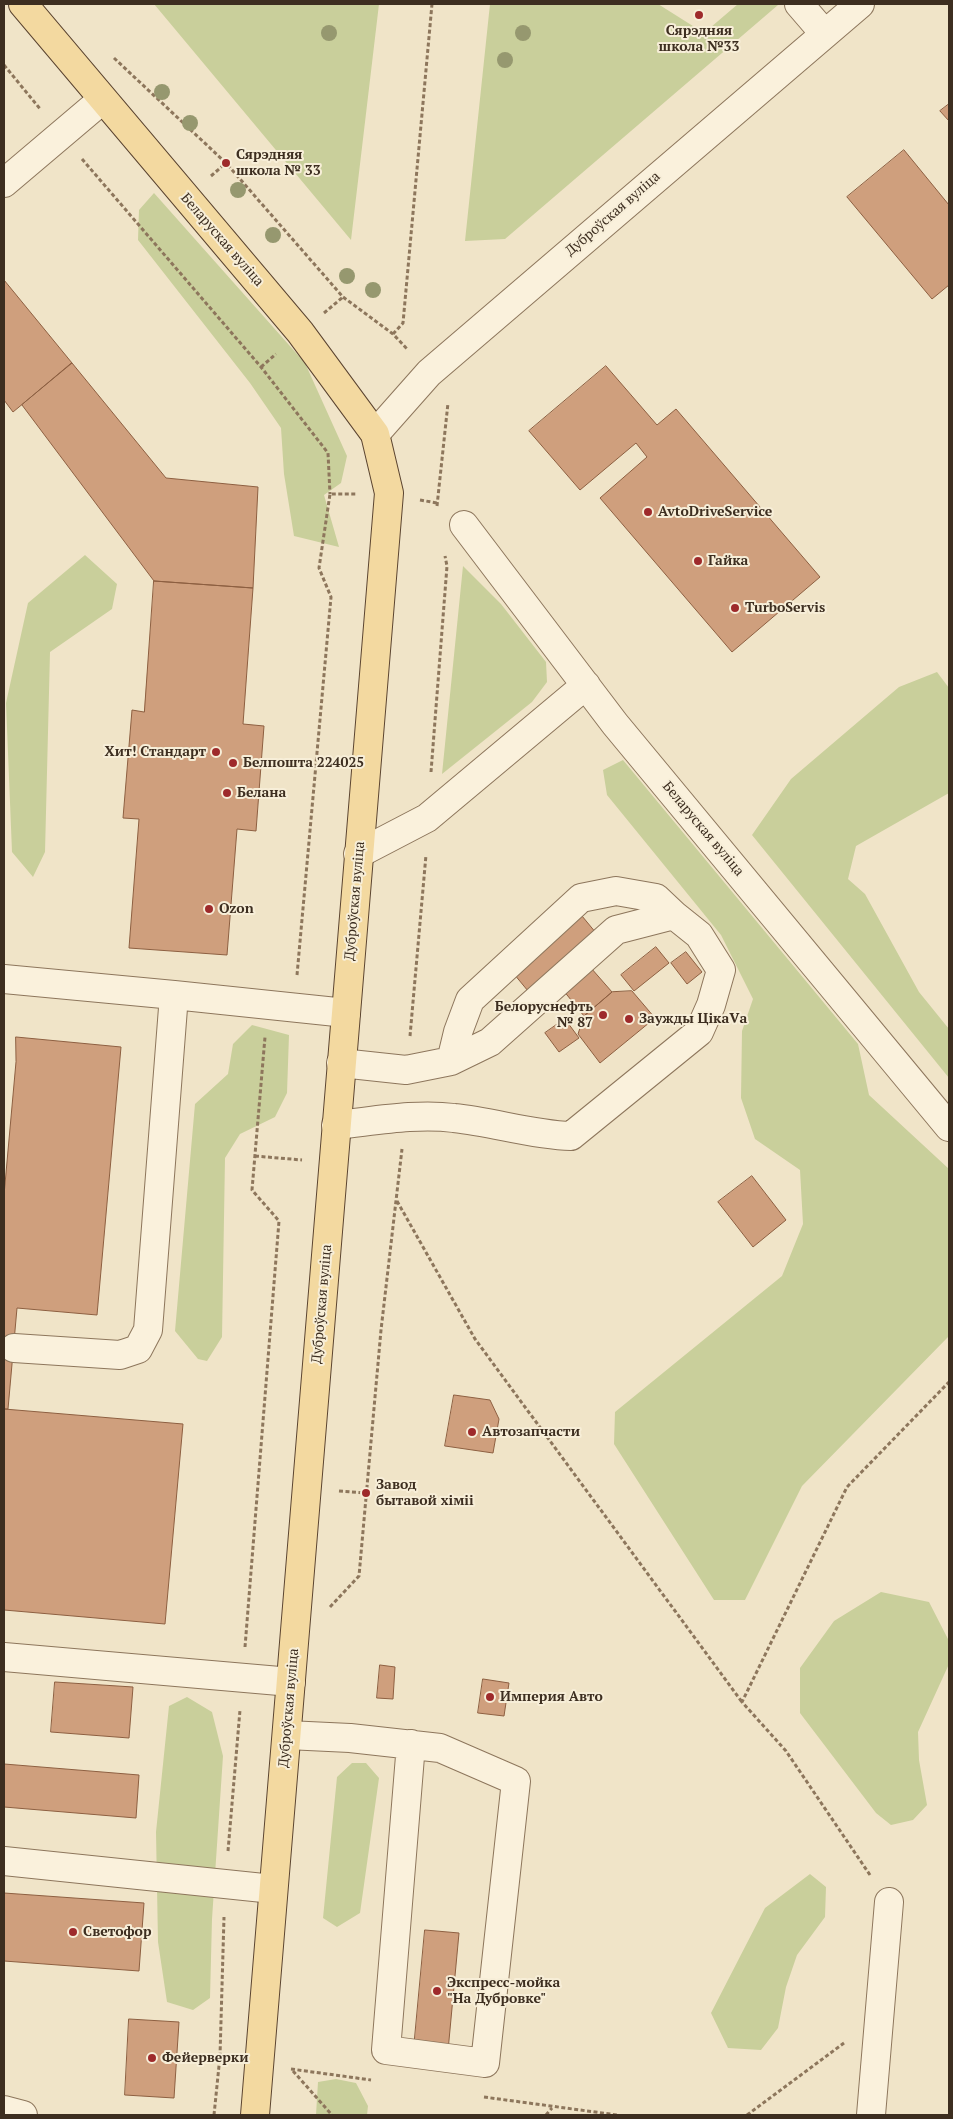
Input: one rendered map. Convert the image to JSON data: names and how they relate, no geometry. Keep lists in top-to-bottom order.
{
  "streets": {
    "main road": ["Дуброўская вуліца", "Беларуская вуліца"]
  },
  "crossings": [
    ["Дуброўская вуліца", "Беларуская вуліца"]
  ],
  "places": [
    "Сярэдняя школа №33",
    "Сярэдняя школа № 33",
    "AvtoDriveService",
    "Гайка",
    "TurboServis",
    "Хит! Стандарт",
    "Белпошта 224025",
    "Белана",
    "Ozon",
    "Белоруснефть № 87",
    "Заужды ЦікаVа",
    "Автозапчасти",
    "Завод бытавой хіміі",
    "Империя Авто",
    "Светофор",
    "Экспресс-мойка \"На Дубровке\"",
    "Фейерверки"
  ]
}
